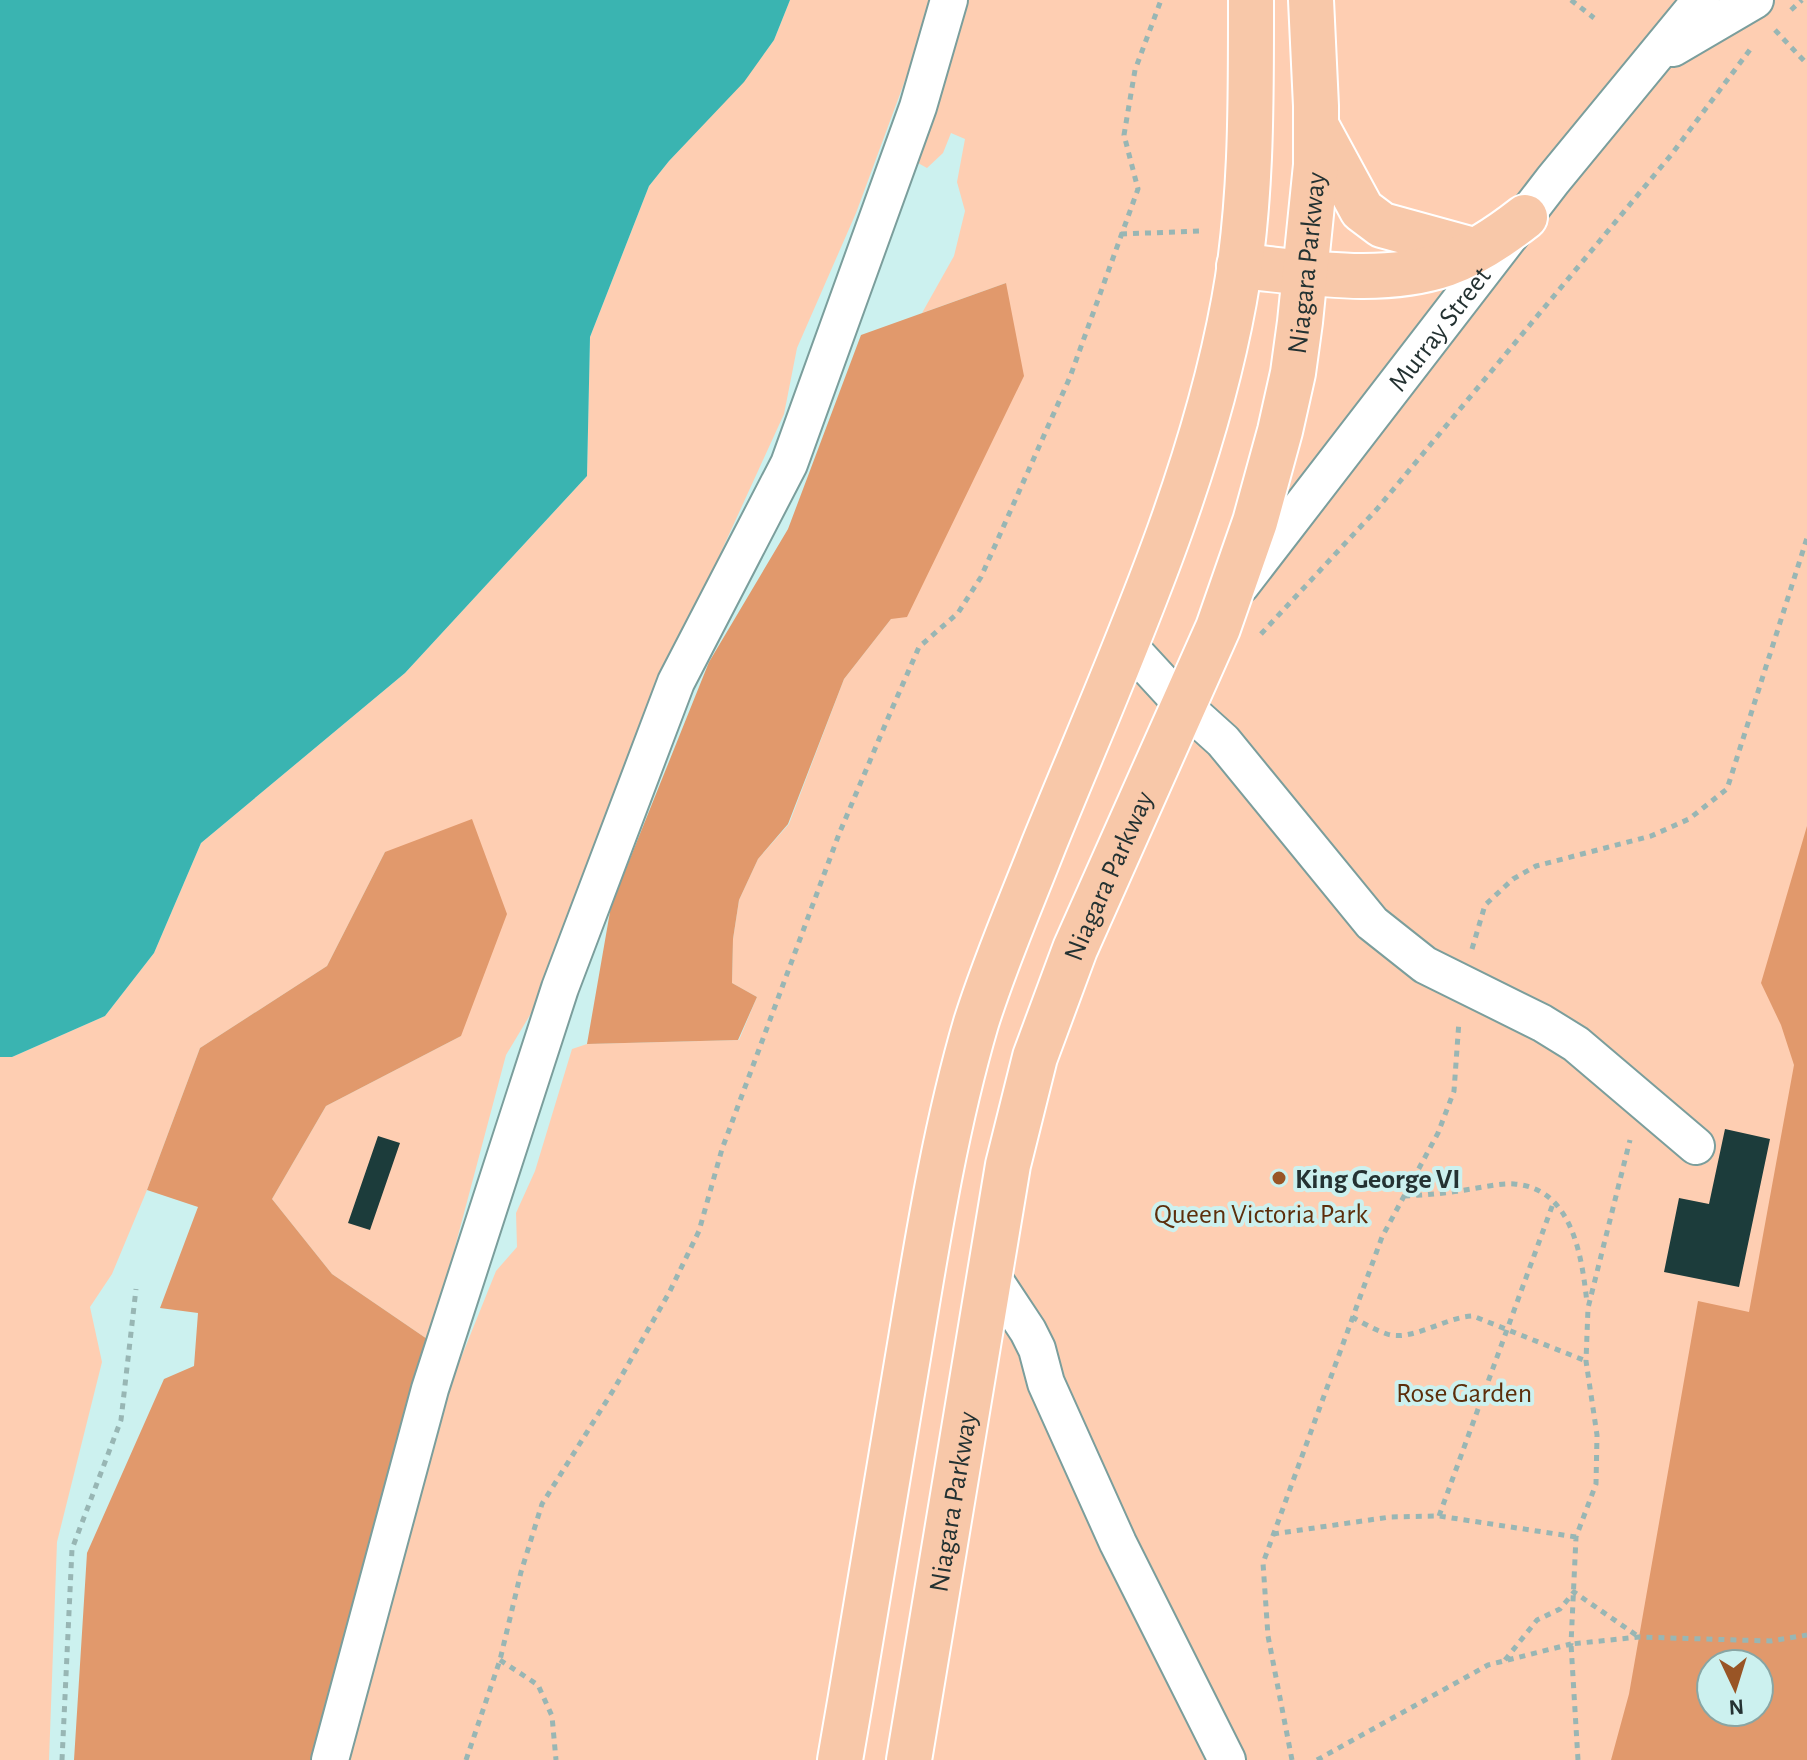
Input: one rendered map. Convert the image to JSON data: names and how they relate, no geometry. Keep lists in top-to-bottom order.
{
  "streets": {
    "main road": ["Niagara Parkway"],
    "street": ["Murray Street"]
  },
  "crossings": [
    ["Niagara Parkway", "Murray Street"]
  ],
  "parks": ["Queen Victoria Park", "Rose Garden"],
  "places": ["King George VI"],
  "north": "bottom"
}
